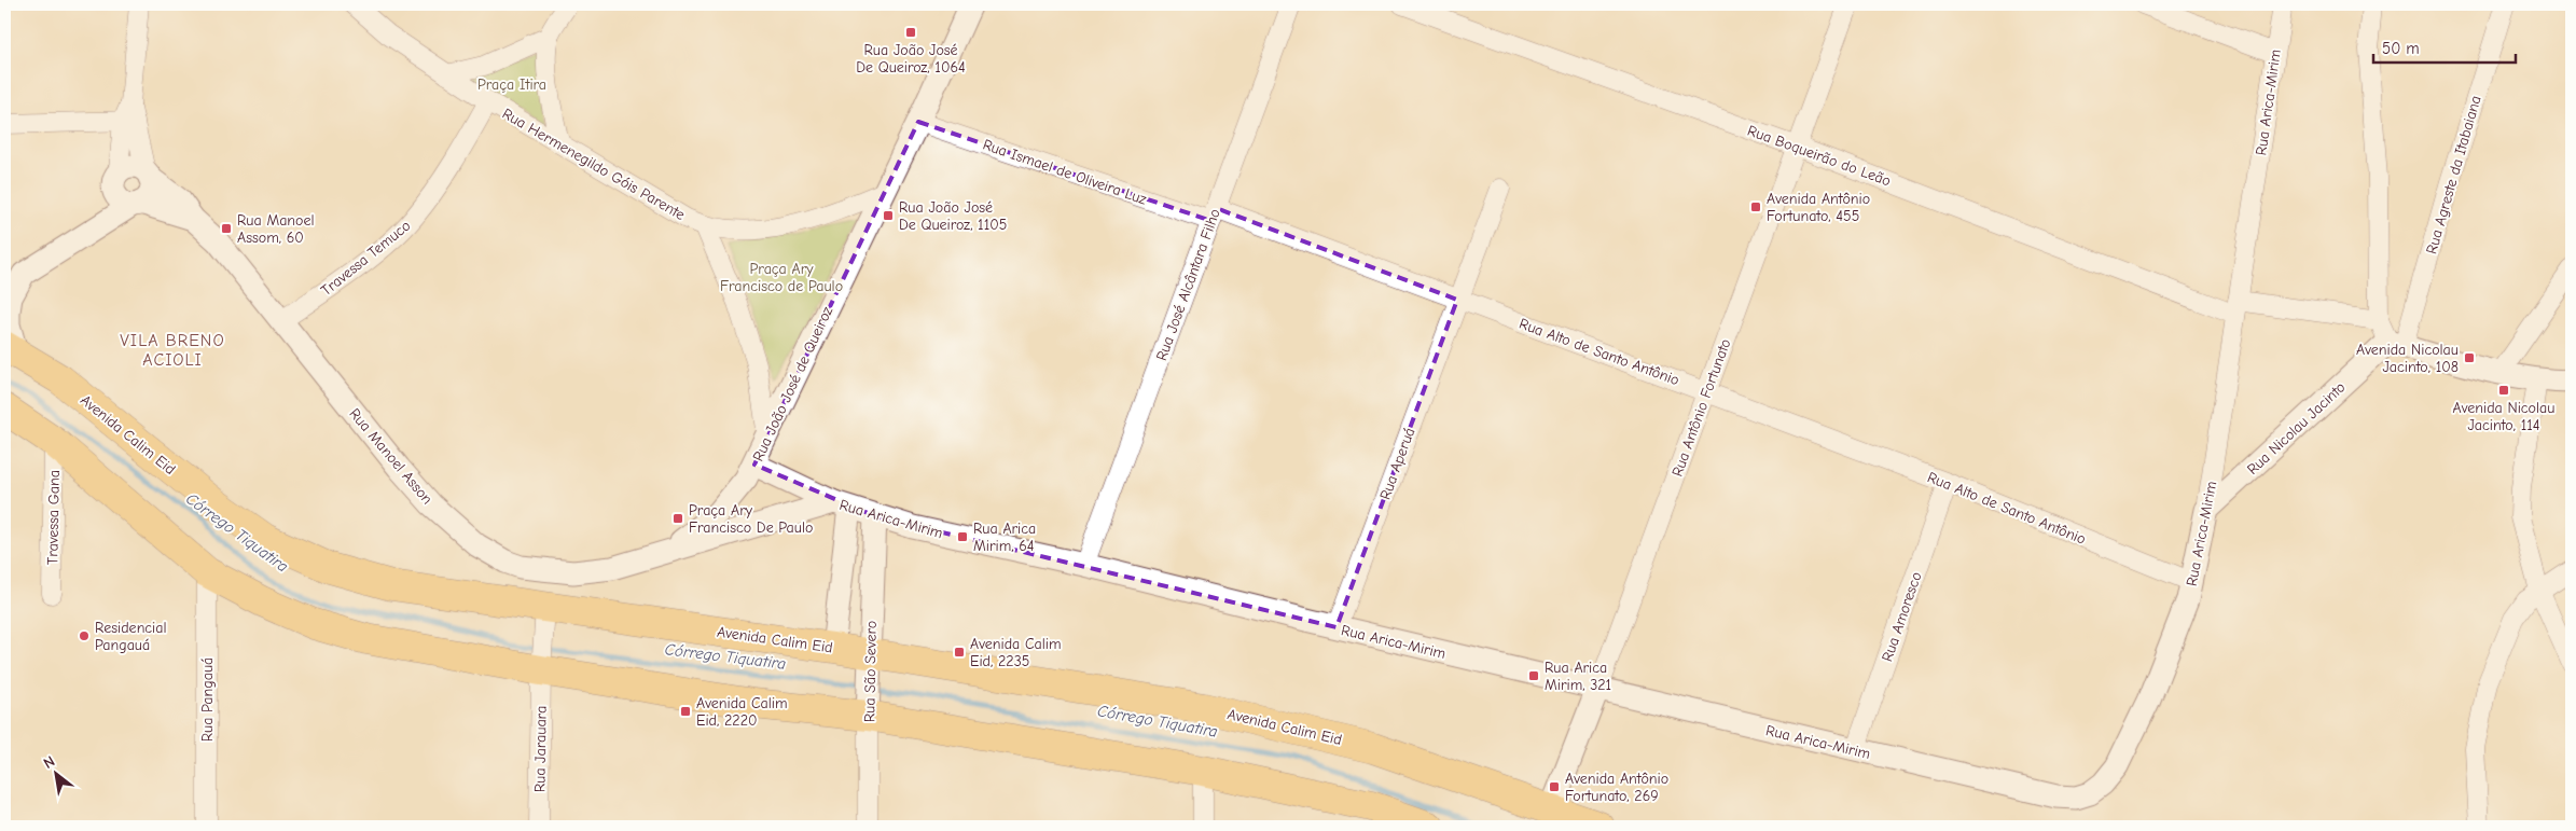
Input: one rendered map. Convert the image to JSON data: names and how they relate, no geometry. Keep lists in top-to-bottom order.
{
  "streets": {
    "main road": ["Avenida Calim Eid"],
    "street": [
      "Rua Arica-Mirim",
      "Rua Boqueirão do Leão",
      "Rua Hermenegildo Góis Parente",
      "Rua Ismael de Oliveira Luz",
      "Rua Agreste da Itabaiana",
      "Travessa Temuco",
      "Rua José Alcântara Filho",
      "Rua Alto de Santo Antônio",
      "Rua João José de Queiroz",
      "Rua Antônio Fortunato",
      "Rua Nicolau Jacinto",
      "Rua Manoel Asson",
      "Rua Aperuá",
      "Travessa Gana",
      "Rua Amoresco",
      "Rua São Severo",
      "Rua Pangauá",
      "Rua Jarauara"
    ]
  },
  "crossings": [
    ["Rua Arica-Mirim", "Rua Boqueirão do Leão"],
    ["Rua Arica-Mirim", "Rua José Alcântara Filho"],
    ["Rua Arica-Mirim", "Rua Alto de Santo Antônio"],
    ["Rua Arica-Mirim", "Rua João José de Queiroz"],
    ["Rua Arica-Mirim", "Rua Antônio Fortunato"],
    ["Rua Arica-Mirim", "Rua Nicolau Jacinto"],
    ["Rua Arica-Mirim", "Rua Aperuá"],
    ["Rua Arica-Mirim", "Rua Amoresco"],
    ["Rua Arica-Mirim", "Rua São Severo"],
    ["Rua Boqueirão do Leão", "Rua Antônio Fortunato"],
    ["Rua Hermenegildo Góis Parente", "Travessa Temuco"],
    ["Rua Hermenegildo Góis Parente", "Rua João José de Queiroz"],
    ["Rua Ismael de Oliveira Luz", "Rua José Alcântara Filho"],
    ["Rua Ismael de Oliveira Luz", "Rua Alto de Santo Antônio"],
    ["Rua Ismael de Oliveira Luz", "Rua João José de Queiroz"],
    ["Rua Agreste da Itabaiana", "Rua Nicolau Jacinto"],
    ["Travessa Temuco", "Rua Manoel Asson"],
    ["Rua José Alcântara Filho", "Rua Alto de Santo Antônio"],
    ["Rua Alto de Santo Antônio", "Rua Antônio Fortunato"],
    ["Rua Alto de Santo Antônio", "Rua Aperuá"],
    ["Rua Alto de Santo Antônio", "Rua Amoresco"],
    ["Rua João José de Queiroz", "Rua Manoel Asson"],
    ["Rua Antônio Fortunato", "Avenida Calim Eid"],
    ["Avenida Calim Eid", "Rua São Severo"],
    ["Avenida Calim Eid", "Rua Jarauara"]
  ],
  "districts": ["VILA BRENO ACIOLI"],
  "water": ["Córrego Tiquatira"],
  "parks": ["Praça Itira", "Praça Ary Francisco de Paulo"],
  "places": {
    "transit": [
      "Rua João José De Queiroz, 1064",
      "Avenida Antônio Fortunato, 455",
      "Rua João José De Queiroz, 1105",
      "Rua Manoel Assom, 60",
      "Avenida Nicolau Jacinto, 108",
      "Avenida Nicolau Jacinto, 114",
      "Praça Ary Francisco De Paulo",
      "Rua Arica Mirim, 64",
      "Avenida Calim Eid, 2235",
      "Rua Arica Mirim, 321",
      "Avenida Calim Eid, 2220",
      "Avenida Antônio Fortunato, 269"
    ],
    "other": ["Residencial Pangauá"]
  },
  "scale_bar": "50 m",
  "north": "top left"
}
